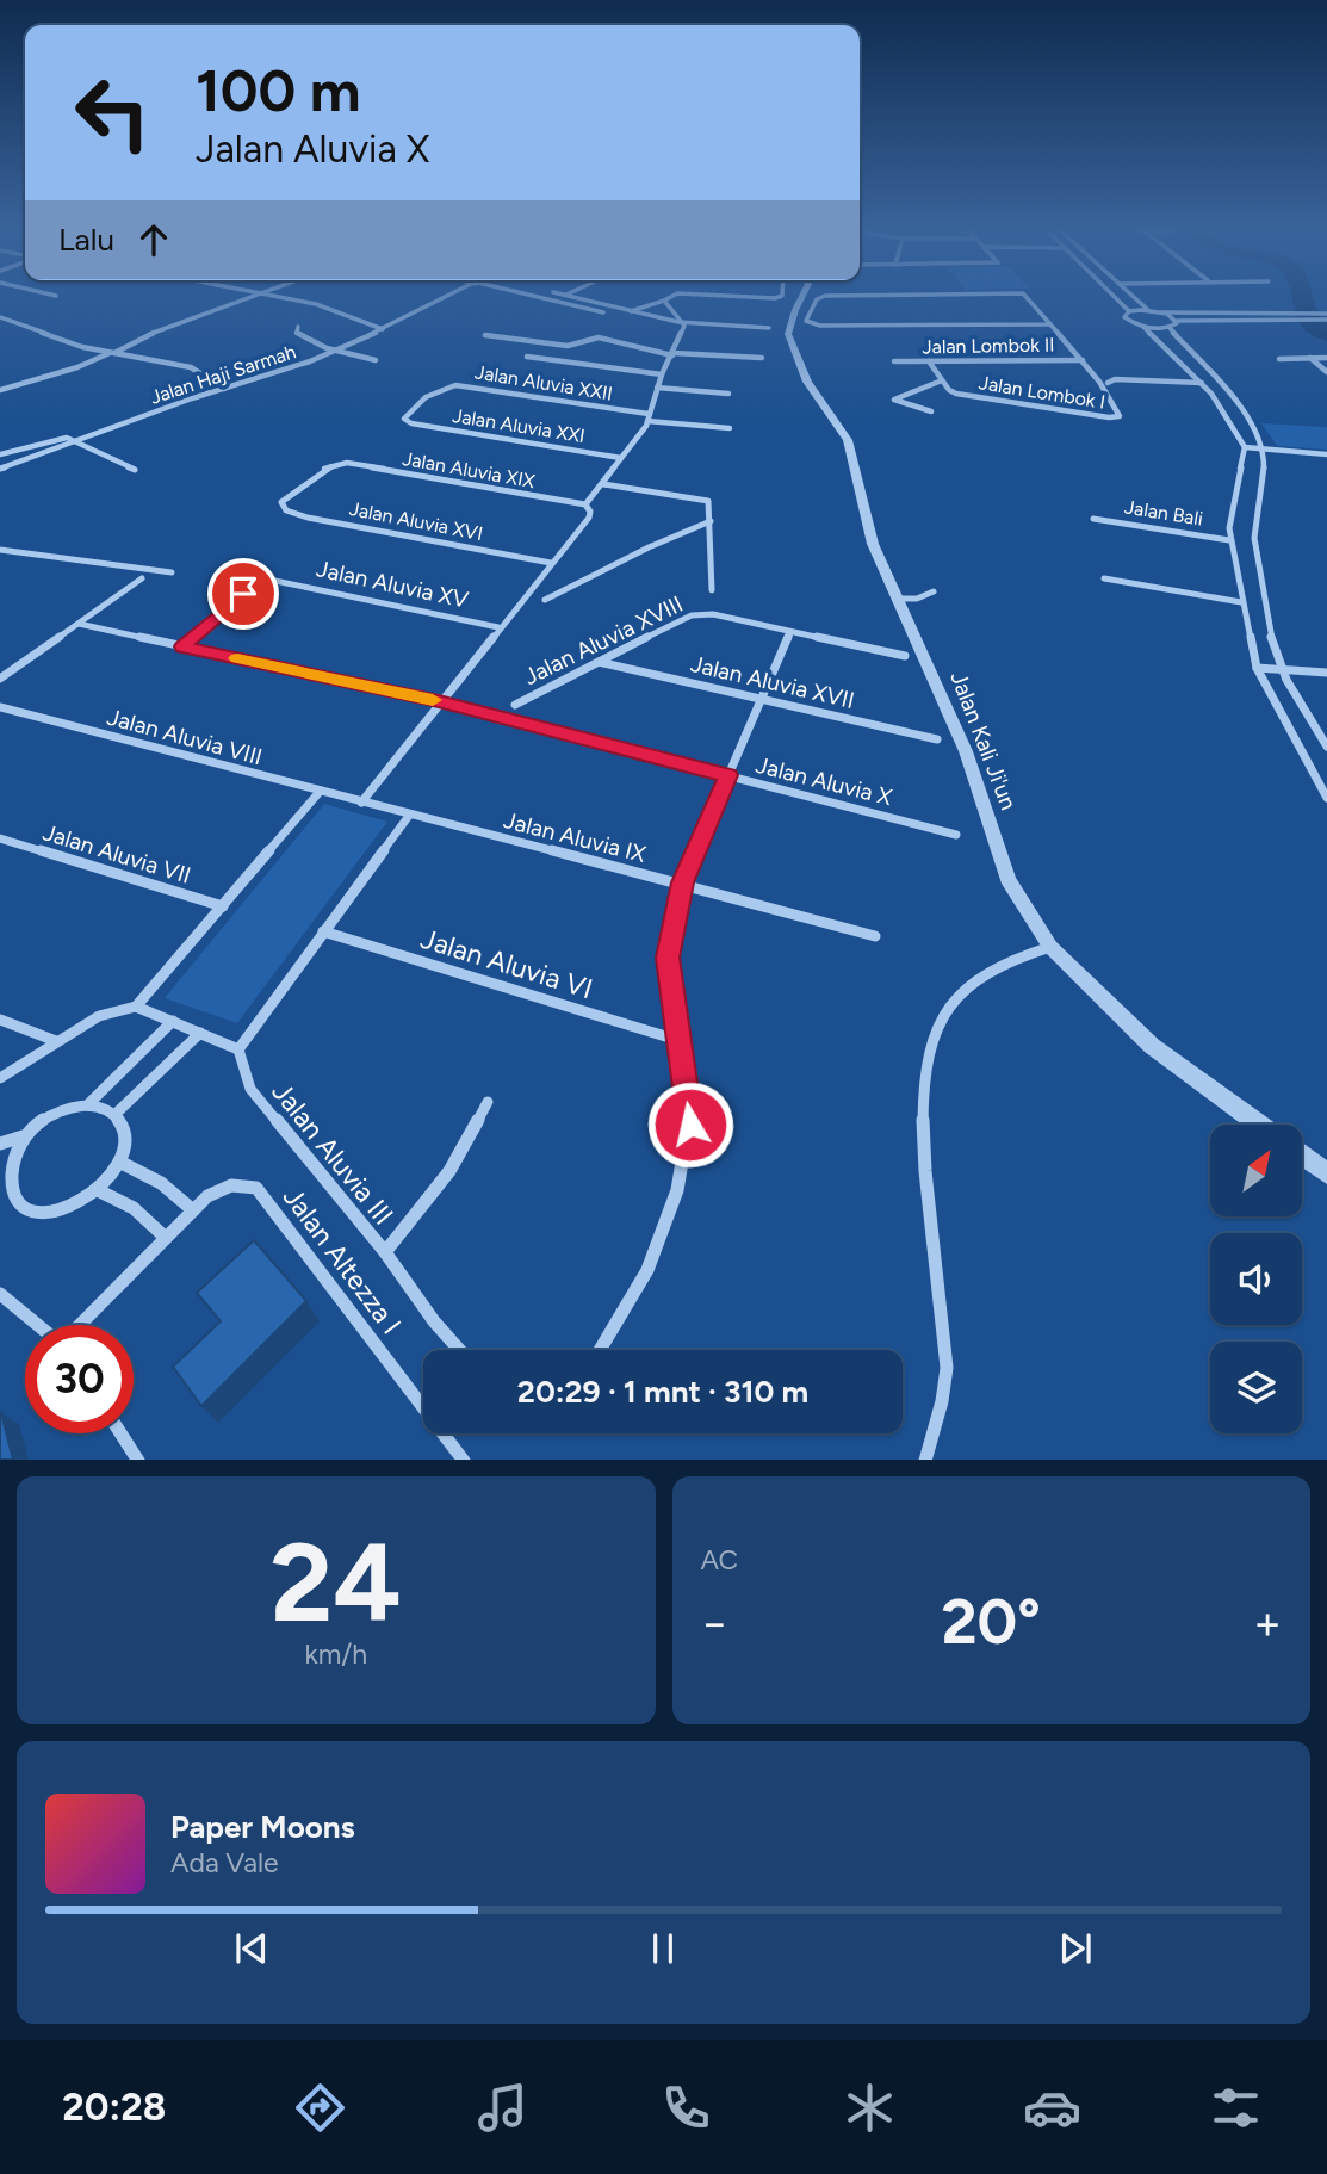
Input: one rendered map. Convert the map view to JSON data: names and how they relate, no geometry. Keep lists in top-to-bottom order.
{
  "streets": {
    "street": [
      "Jalan Lombok II",
      "Jalan Haji Sarmah",
      "Jalan Aluvia XXII",
      "Jalan Lombok I",
      "Jalan Aluvia XXI",
      "Jalan Aluvia XIX",
      "Jalan Bali",
      "Jalan Aluvia XVI",
      "Jalan Aluvia XV",
      "Jalan Aluvia XVIII",
      "Jalan Aluvia XVII",
      "Jalan Aluvia VIII",
      "Jalan Kali Ji'un",
      "Jalan Aluvia X",
      "Jalan Aluvia IX",
      "Jalan Aluvia VII",
      "Jalan Aluvia VI",
      "Jalan Aluvia III",
      "Jalan Altezza I"
    ]
  },
  "crossings": [
    ["Jalan Aluvia XXII", "Jalan Aluvia XXI"],
    ["Jalan Aluvia XIX", "Jalan Aluvia XVI"],
    ["Jalan Aluvia XV", "Jalan Aluvia X"],
    ["Jalan Aluvia XVIII", "Jalan Aluvia XVII"],
    ["Jalan Aluvia VIII", "Jalan Aluvia IX"]
  ],
  "north": "top right",
  "page": {
    "turn": ["100 m", "Jalan Aluvia X"],
    "then": "Lalu",
    "limit": "30",
    "trip": "20:29 · 1 mnt · 310 m",
    "tile": [
      ["24", "km/h"],
      "AC"
    ],
    "heat": ["−", "20°", "+"],
    "song": ["Paper Moons", "Ada Vale"],
    "tabs": "20:28"
  }
}
